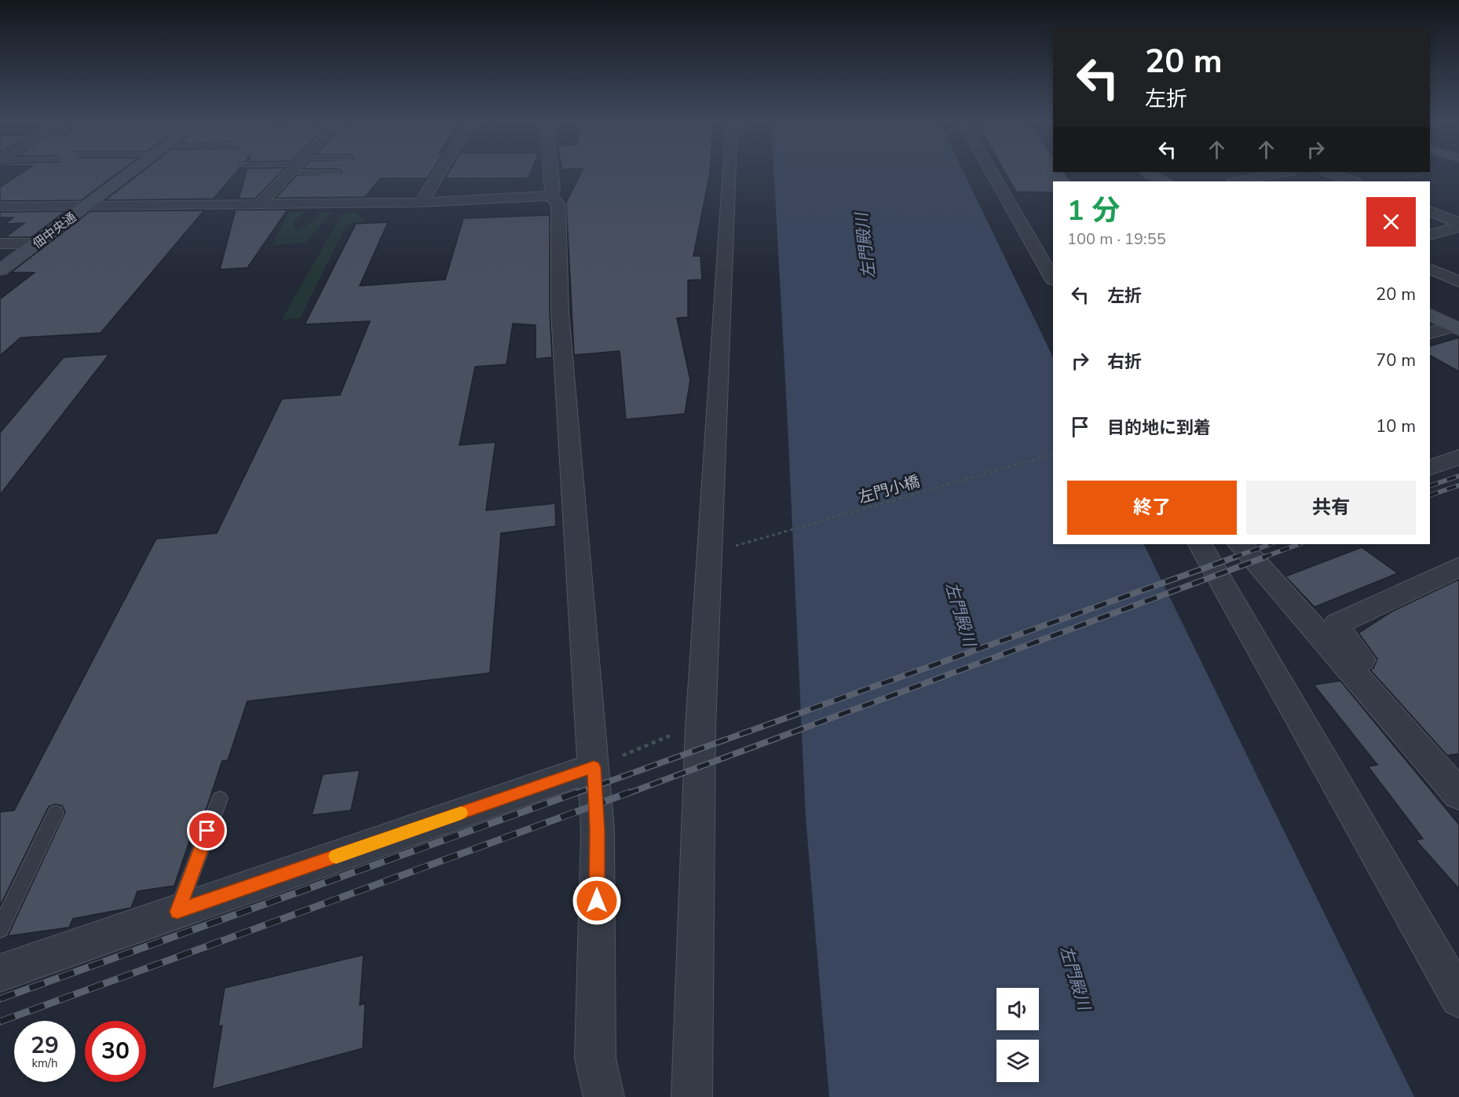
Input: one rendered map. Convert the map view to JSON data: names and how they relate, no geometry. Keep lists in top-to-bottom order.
{
  "streets": {
    "street": ["佃中央通"],
    "path": ["左門小橋"]
  },
  "water": ["左門殿川"],
  "page": {
    "turn": ["20 m", "左折"],
    "heading": ["1 分", "100 m · 19:55"],
    "list": [
      {
        "name": "左折",
        "value": "20 m"
      },
      {
        "name": "右折",
        "value": "70 m"
      },
      {
        "name": "目的地に到着",
        "value": "10 m"
      }
    ],
    "buttons": ["終了", "共有"],
    "speed": "29 km/h",
    "limit": "30"
  }
}
